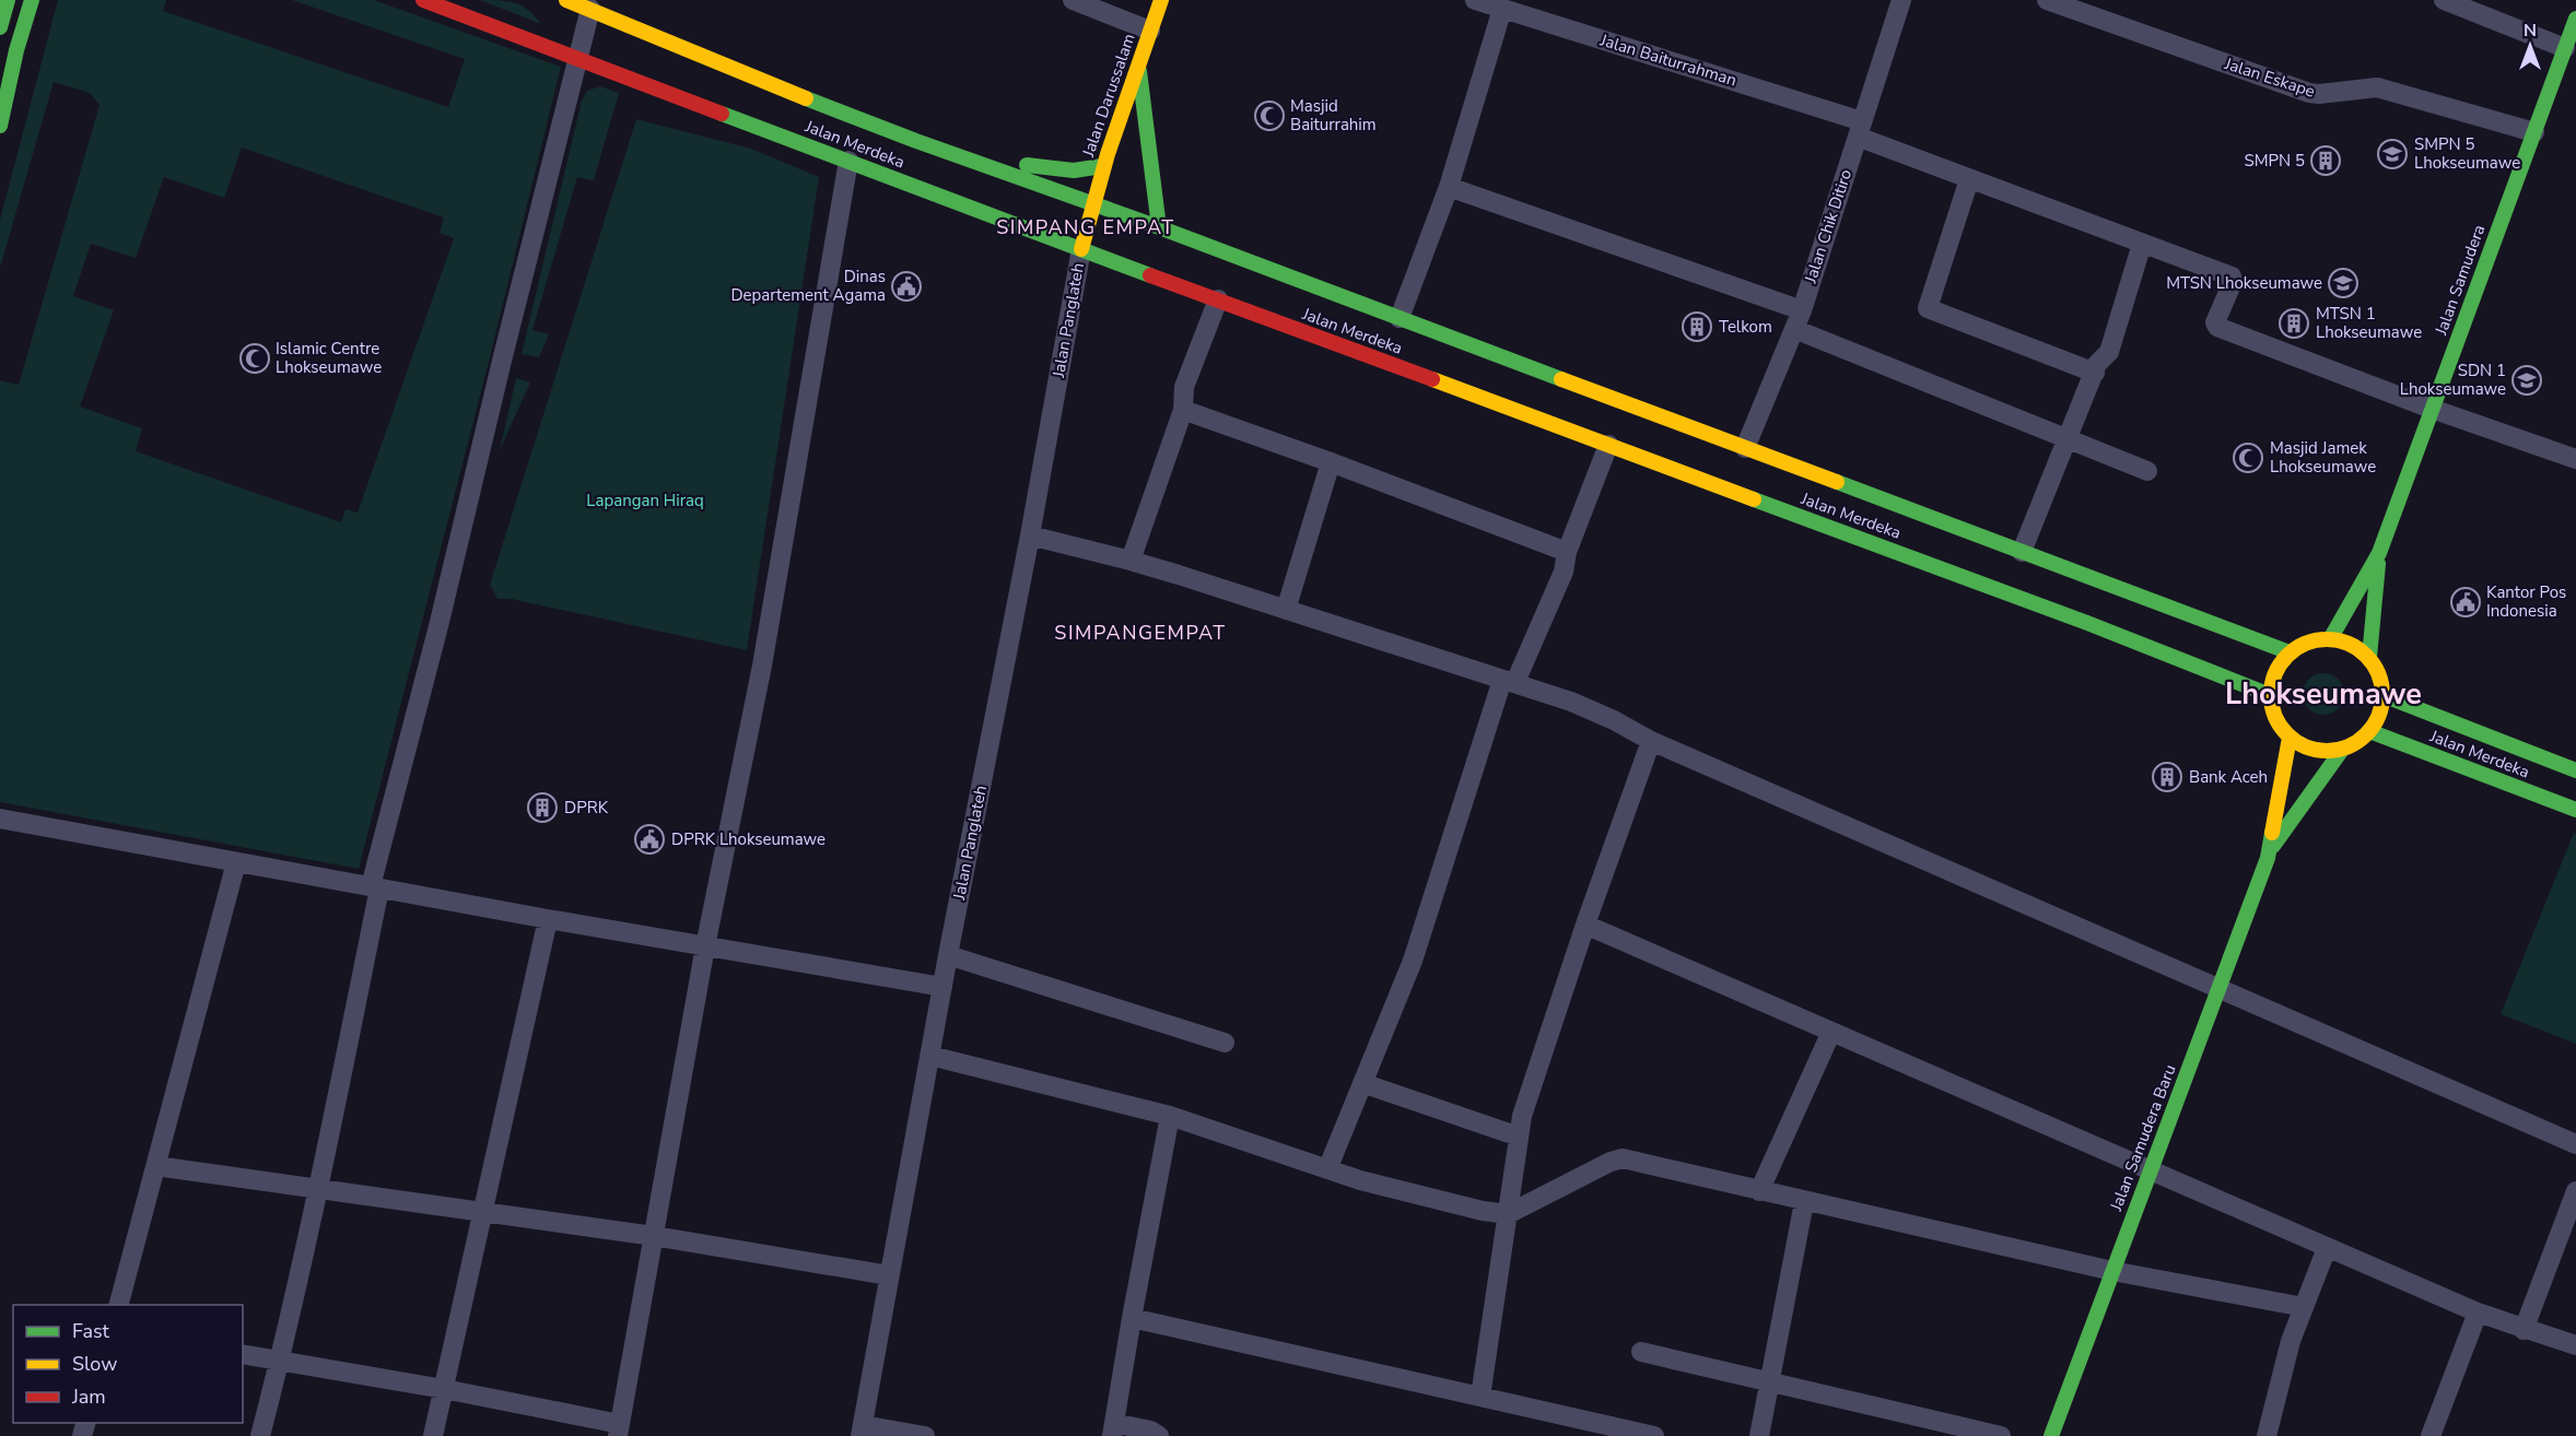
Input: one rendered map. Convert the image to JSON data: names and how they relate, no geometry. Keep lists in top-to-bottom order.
{
  "streets": {
    "main road": [
      "Jalan Darussalam",
      "Jalan Merdeka",
      "Jalan Samudera",
      "Jalan Samudera Baru"
    ],
    "street": [
      "Jalan Baiturrahman",
      "Jalan Eskape",
      "Jalan Chik Ditiro",
      "Jalan Panglateh"
    ]
  },
  "crossings": [
    ["Jalan Baiturrahman", "Jalan Chik Ditiro"],
    ["Jalan Baiturrahman", "Jalan Samudera"],
    ["Jalan Eskape", "Jalan Samudera"],
    ["Jalan Darussalam", "Jalan Merdeka"],
    ["Jalan Darussalam", "Jalan Panglateh"],
    ["Jalan Merdeka", "Jalan Chik Ditiro"],
    ["Jalan Merdeka", "Jalan Samudera"],
    ["Jalan Merdeka", "Jalan Panglateh"],
    ["Jalan Merdeka", "Jalan Samudera Baru"],
    ["Jalan Samudera", "Jalan Samudera Baru"]
  ],
  "districts": ["SIMPANG EMPAT", "SIMPANGEMPAT", "Lhokseumawe"],
  "parks": ["Lapangan Hiraq"],
  "places": {
    "mosque": ["Masjid Baiturrahim", "Islamic Centre Lhokseumawe", "Masjid Jamek Lhokseumawe"],
    "school or university": ["SMPN 5 Lhokseumawe", "MTSN Lhokseumawe", "SDN 1 Lhokseumawe"],
    "building": [
      "SMPN 5",
      "MTSN 1 Lhokseumawe",
      "Telkom",
      "Bank Aceh",
      "DPRK"
    ],
    "public building": ["Dinas Departement Agama", "Kantor Pos Indonesia", "DPRK Lhokseumawe"]
  },
  "legend": ["Fast", "Slow", "Jam"],
  "north": "top"
}
